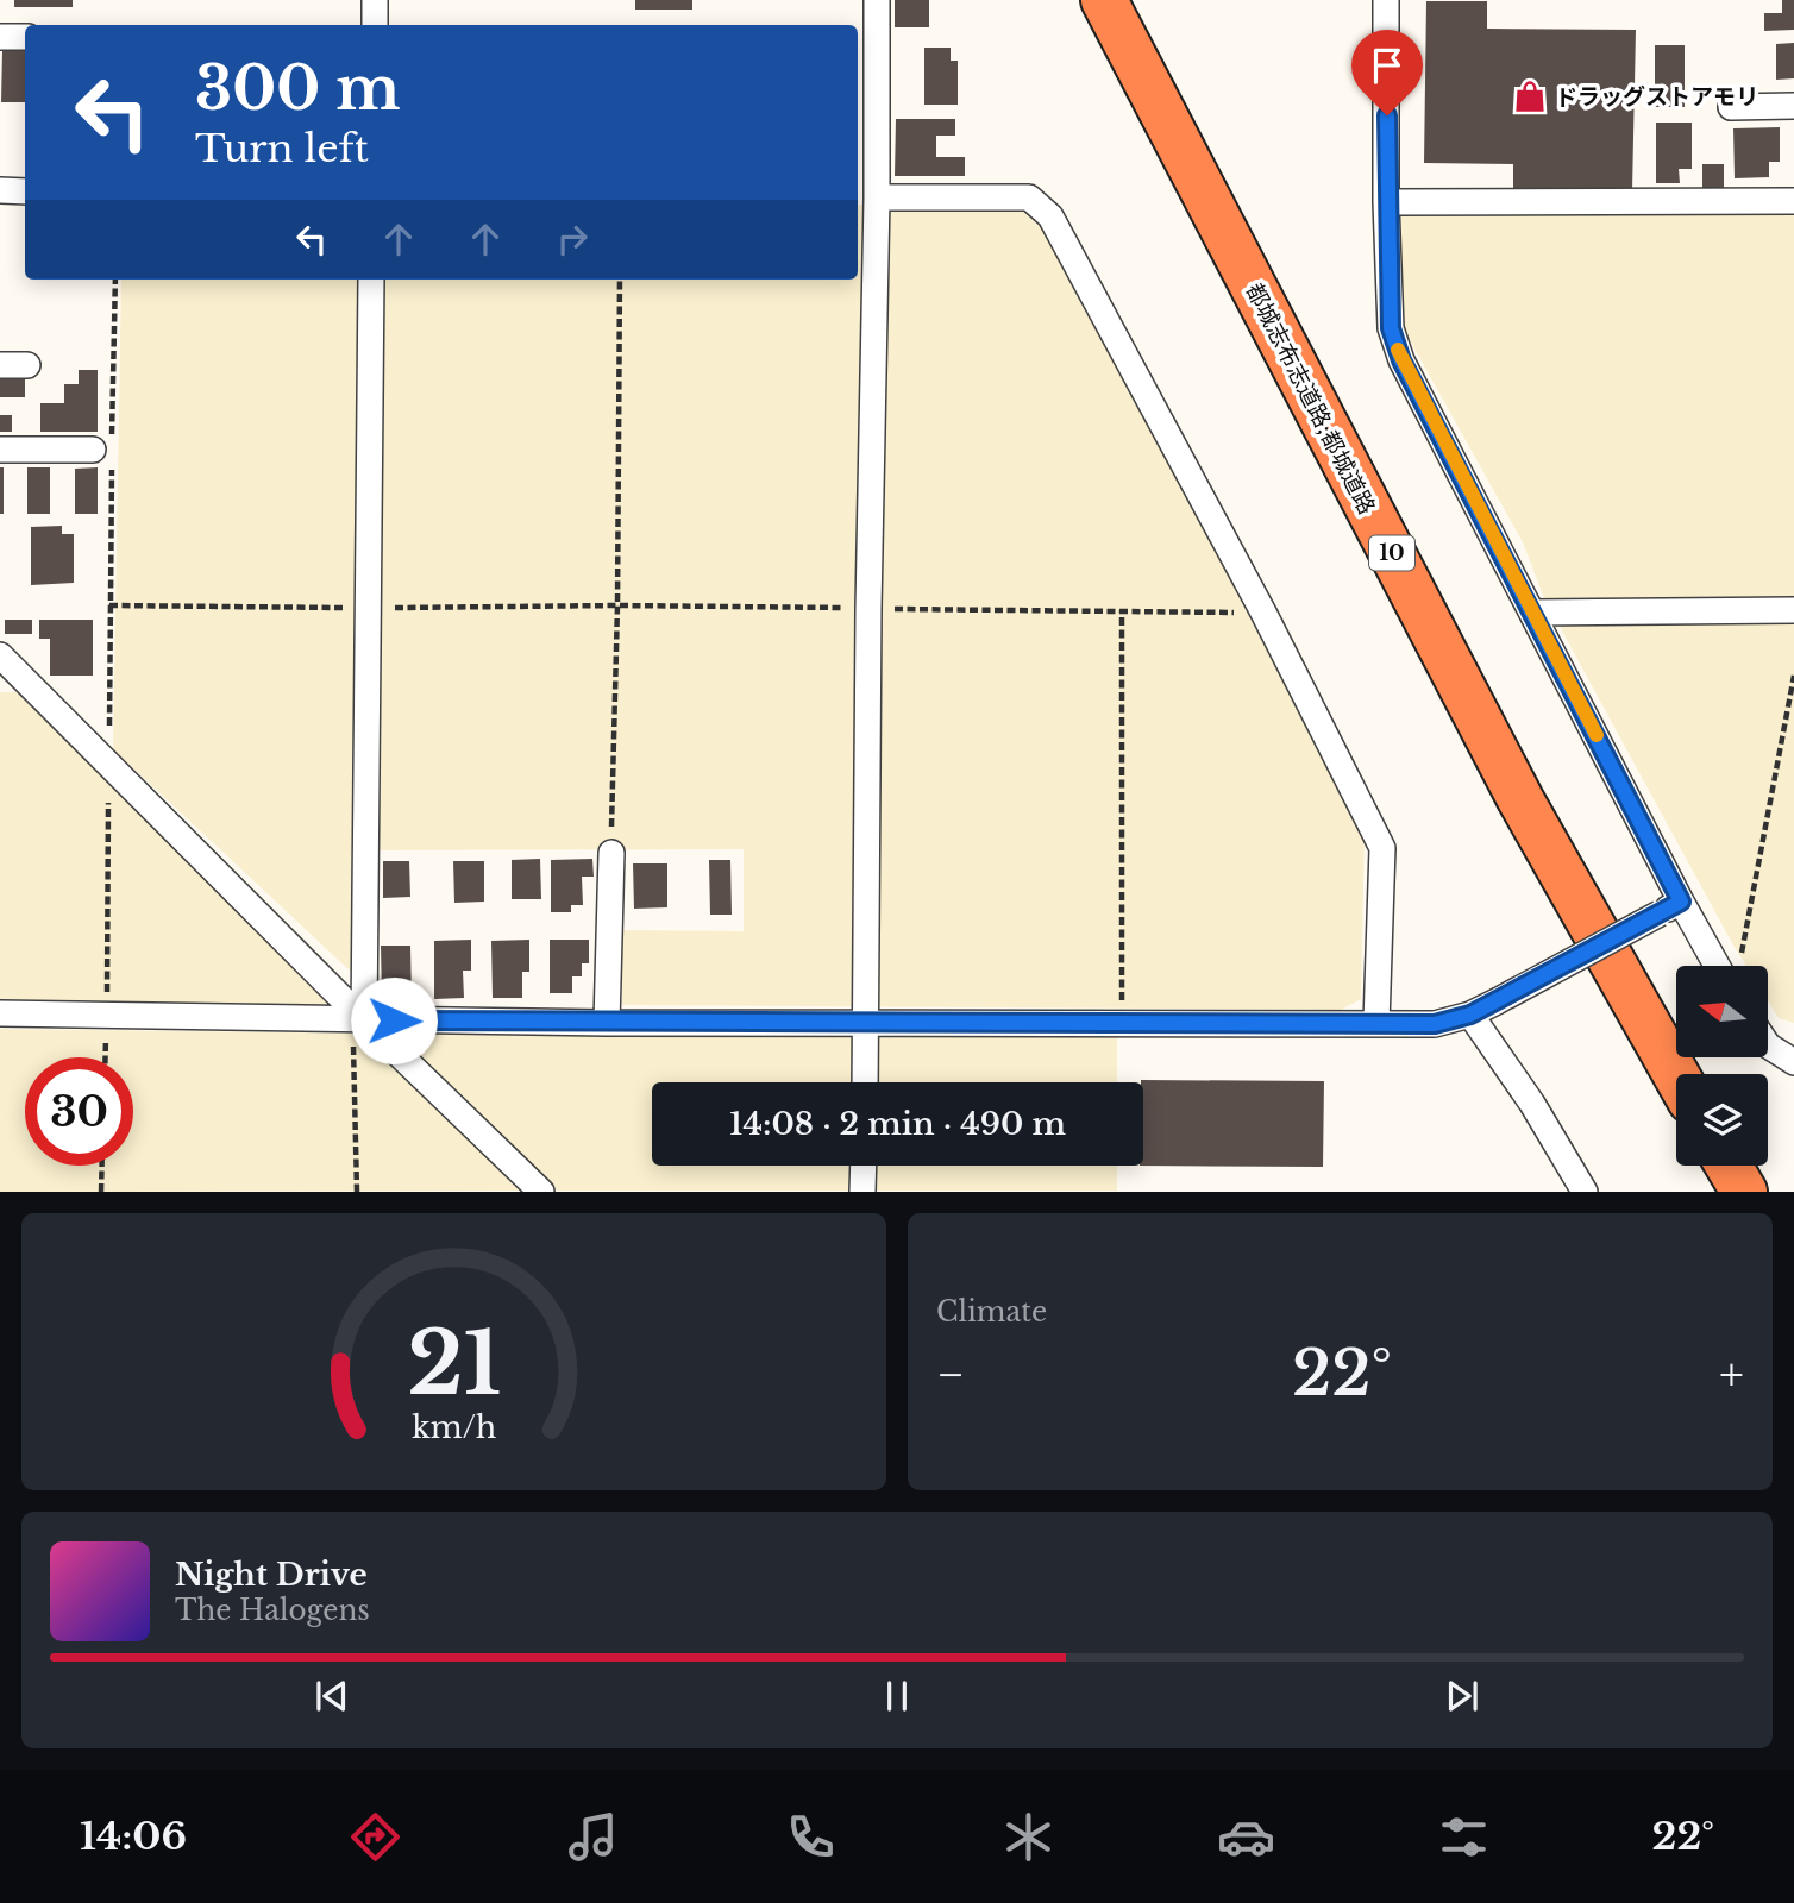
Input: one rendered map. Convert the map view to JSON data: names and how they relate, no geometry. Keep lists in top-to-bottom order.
{
  "streets": {
    "highway": ["都城志布志道路;都城道路", "10"]
  },
  "places": {
    "shop": ["ドラッグストアモリ"]
  },
  "north": "left",
  "page": {
    "turn": ["300 m", "Turn left"],
    "limit": "30",
    "trip": "14:08 · 2 min · 490 m",
    "tile": "Climate",
    "heat": ["−", "22°", "+"],
    "song": ["Night Drive", "The Halogens"],
    "tabs": ["14:06", "22°"],
    "gauge": ["21", "km/h"]
  }
}
